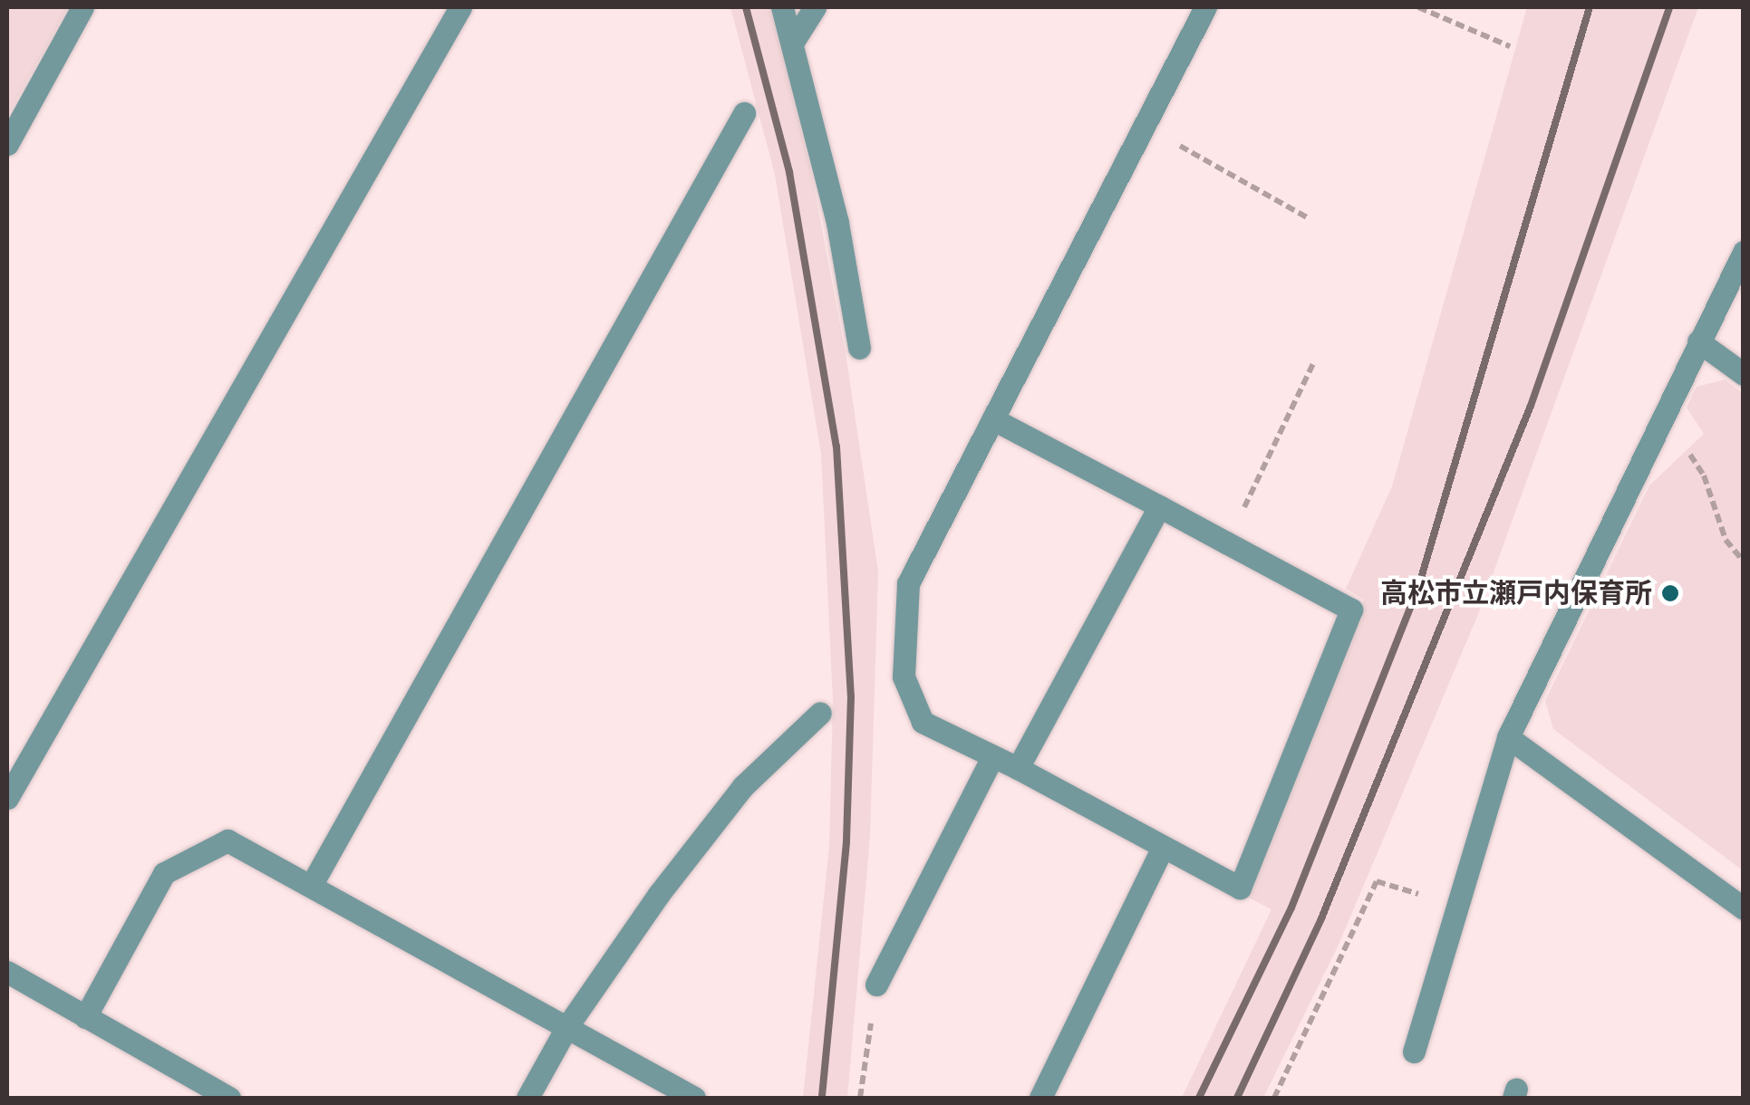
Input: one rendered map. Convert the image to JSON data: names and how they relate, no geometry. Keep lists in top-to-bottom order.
{
  "places": ["高松市立瀬戸内保育所"]
}
